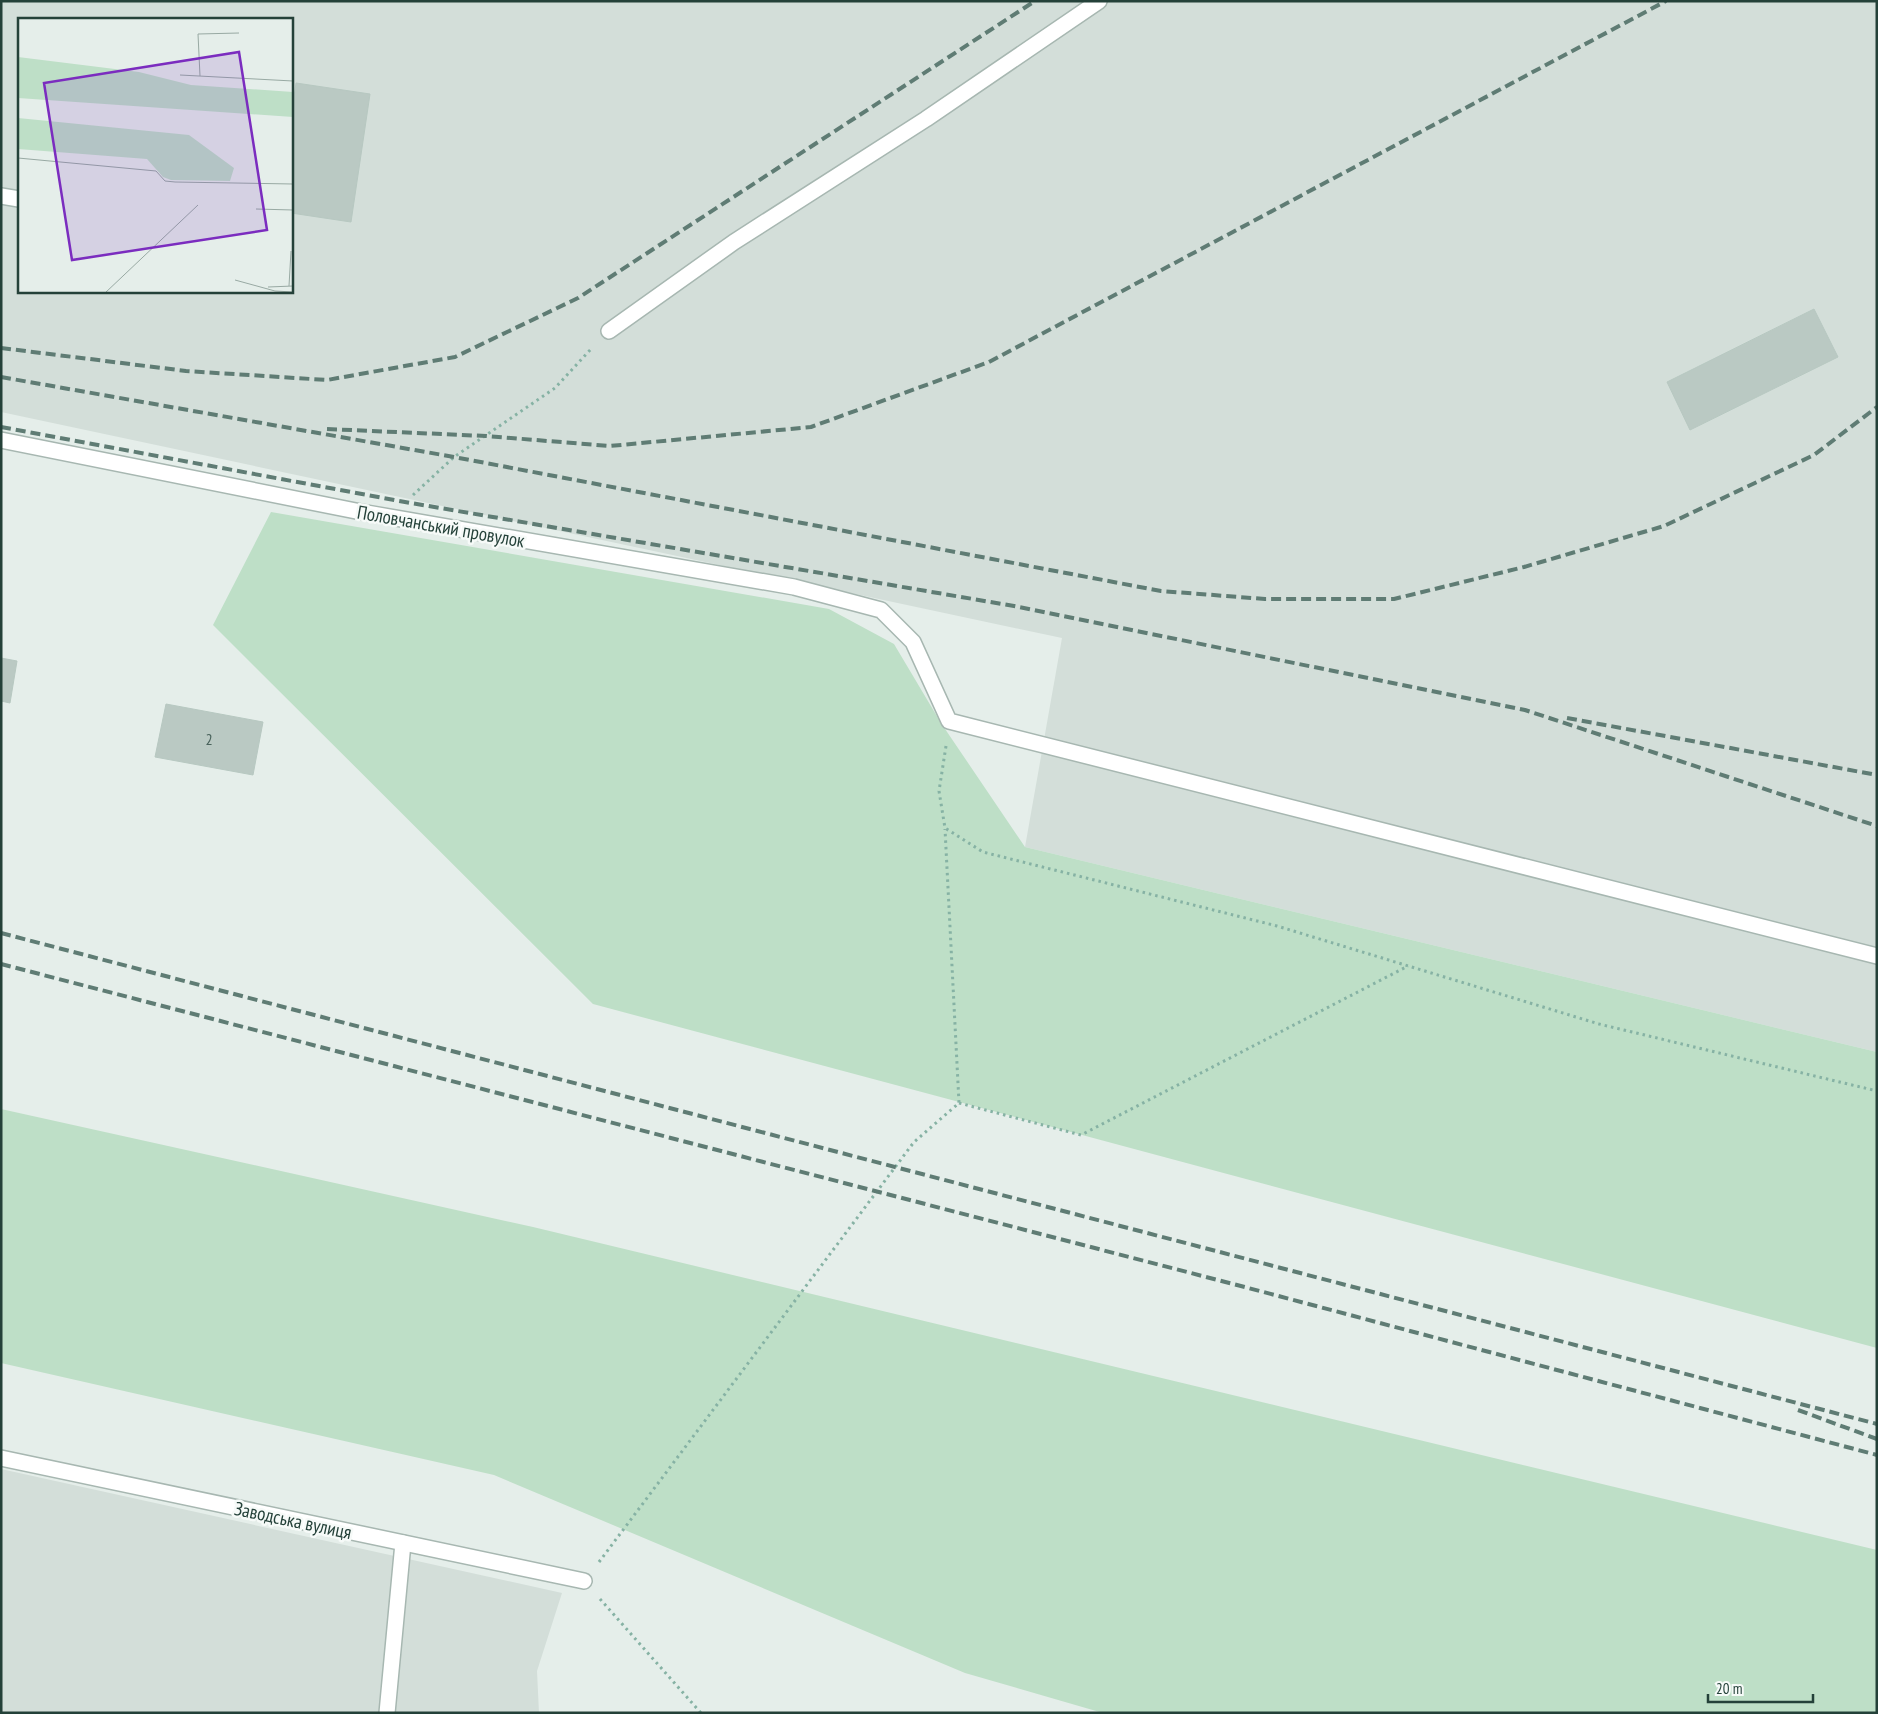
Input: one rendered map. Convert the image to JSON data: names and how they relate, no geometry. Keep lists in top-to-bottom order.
{
  "streets": {
    "street": ["Половчанський провулок", "Заводська вулиця"]
  },
  "house_numbers": ["2"],
  "scale_bar": "20 m"
}
